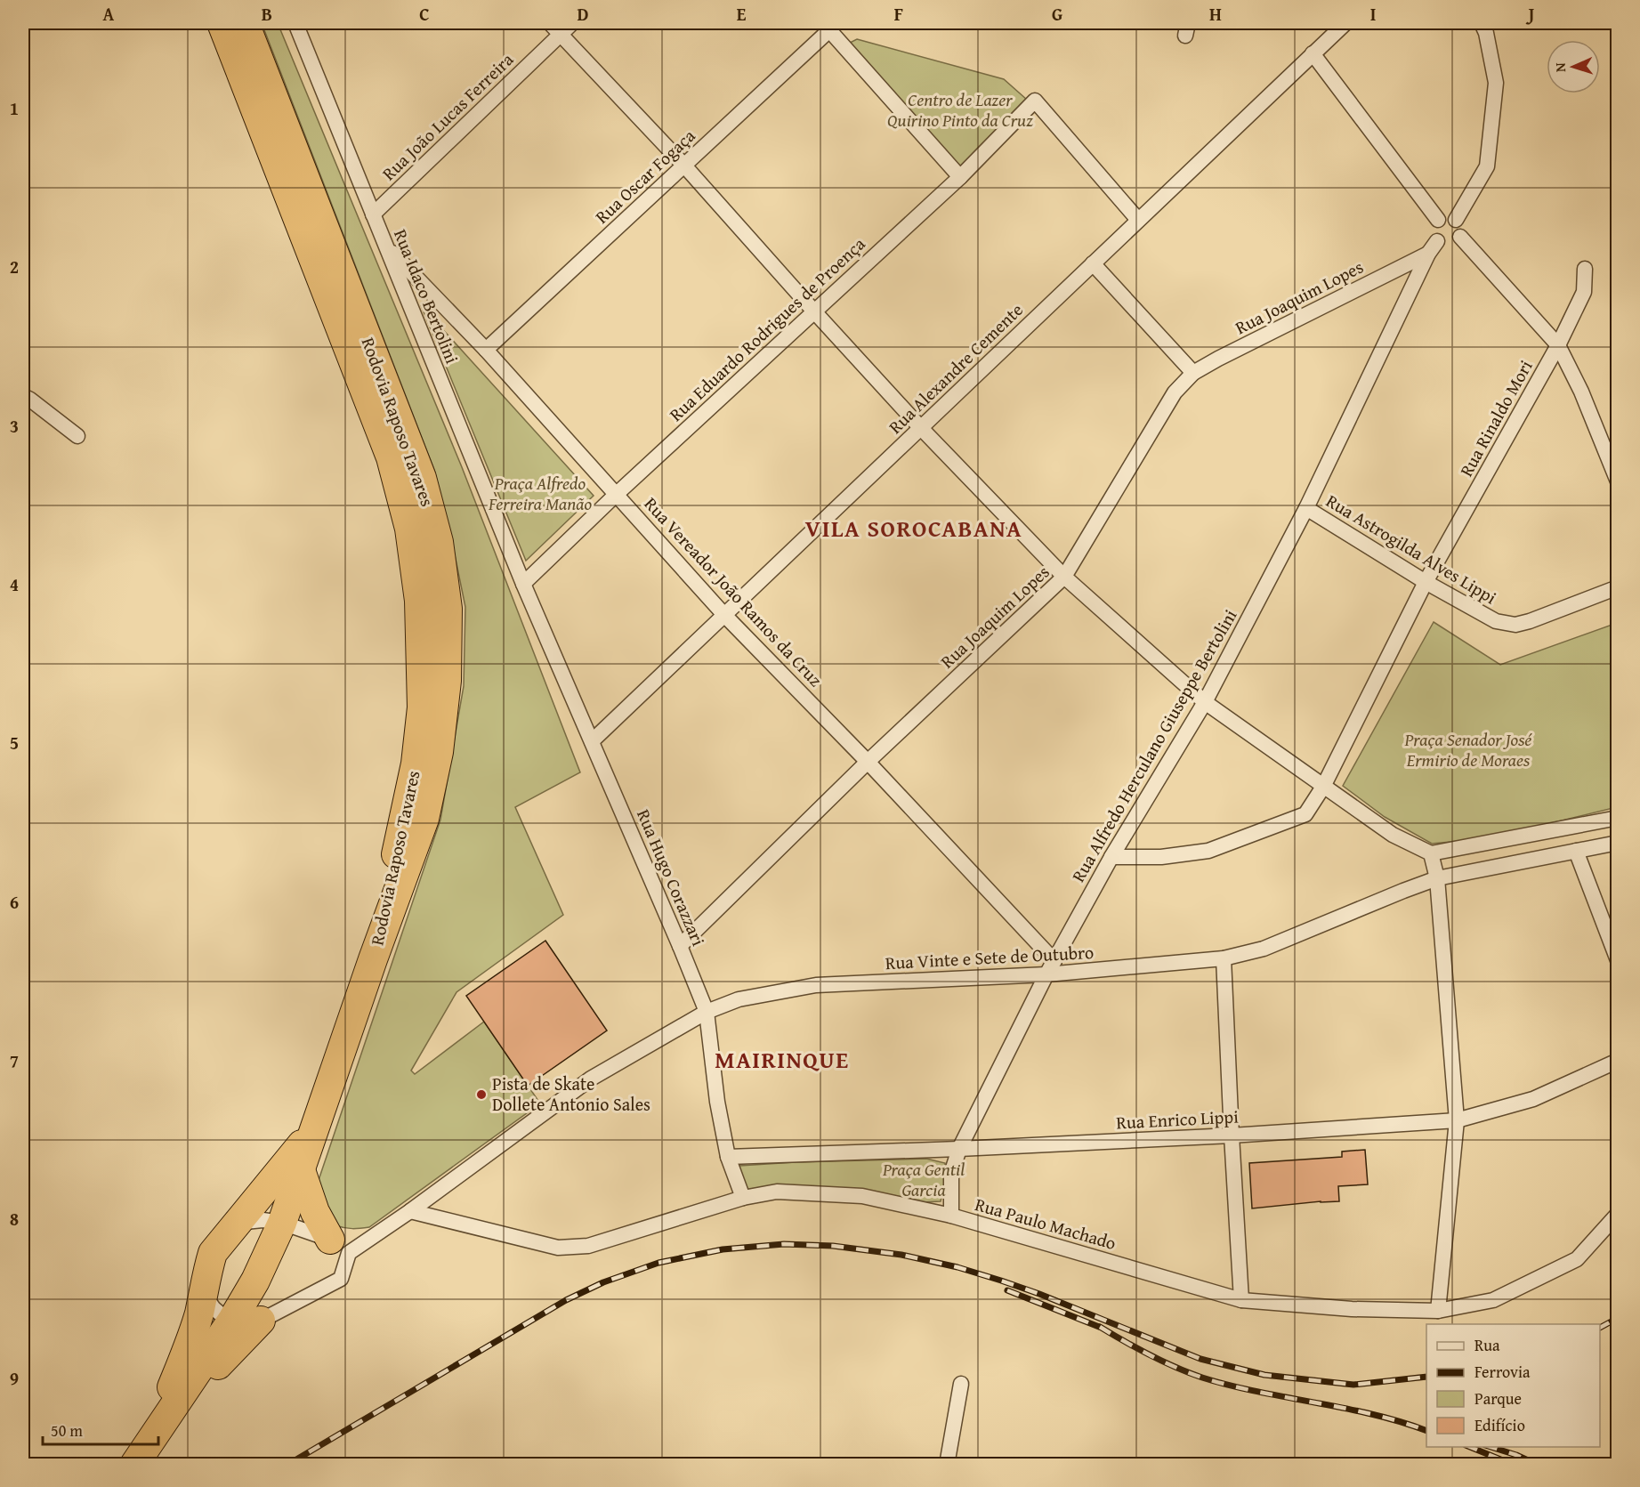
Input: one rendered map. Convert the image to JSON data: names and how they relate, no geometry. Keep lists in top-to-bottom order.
{
  "streets": {
    "highway": ["Rodovia Raposo Tavares"],
    "street": [
      "Rua João Lucas Ferreira",
      "Rua Oscar Fogaça",
      "Rua Idaco Bertolini",
      "Rua Joaquim Lopes",
      "Rua Eduardo Rodrigues de Proença",
      "Rua Alexandre Cemente",
      "Rua Rinaldo Mori",
      "Rua Astrogilda Alves Lippi",
      "Rua Vereador João Ramos da Cruz",
      "Rua Alfredo Herculano Giuseppe Bertolini",
      "Rua Hugo Corazzari",
      "Rua Vinte e Sete de Outubro",
      "Rua Enrico Lippi",
      "Rua Paulo Machado"
    ]
  },
  "crossings": [
    ["Rua João Lucas Ferreira", "Rua Idaco Bertolini"],
    ["Rua Oscar Fogaça", "Rua Vereador João Ramos da Cruz"],
    ["Rua Idaco Bertolini", "Rua Eduardo Rodrigues de Proença"],
    ["Rua Idaco Bertolini", "Rua Vereador João Ramos da Cruz"],
    ["Rua Idaco Bertolini", "Rua Hugo Corazzari"],
    ["Rua Joaquim Lopes", "Rua Vereador João Ramos da Cruz"],
    ["Rua Joaquim Lopes", "Rua Alfredo Herculano Giuseppe Bertolini"],
    ["Rua Joaquim Lopes", "Rua Hugo Corazzari"],
    ["Rua Eduardo Rodrigues de Proença", "Rua Alexandre Cemente"],
    ["Rua Eduardo Rodrigues de Proença", "Rua Vereador João Ramos da Cruz"],
    ["Rua Eduardo Rodrigues de Proença", "Rua Hugo Corazzari"],
    ["Rua Alexandre Cemente", "Rua Vereador João Ramos da Cruz"],
    ["Rua Alexandre Cemente", "Rua Hugo Corazzari"],
    ["Rua Rinaldo Mori", "Rua Astrogilda Alves Lippi"],
    ["Rua Rinaldo Mori", "Rua Alfredo Herculano Giuseppe Bertolini"],
    ["Rua Astrogilda Alves Lippi", "Rua Alfredo Herculano Giuseppe Bertolini"],
    ["Rua Vereador João Ramos da Cruz", "Rua Alfredo Herculano Giuseppe Bertolini"],
    ["Rua Alfredo Herculano Giuseppe Bertolini", "Rua Vinte e Sete de Outubro"],
    ["Rua Alfredo Herculano Giuseppe Bertolini", "Rua Enrico Lippi"],
    ["Rua Alfredo Herculano Giuseppe Bertolini", "Rua Paulo Machado"],
    ["Rua Hugo Corazzari", "Rua Vinte e Sete de Outubro"],
    ["Rua Hugo Corazzari", "Rua Enrico Lippi"],
    ["Rua Hugo Corazzari", "Rua Paulo Machado"],
    ["Rua Vinte e Sete de Outubro", "Rua Paulo Machado"]
  ],
  "districts": ["VILA SOROCABANA", "MAIRINQUE"],
  "parks": [
    "Centro de Lazer Quirino Pinto da Cruz",
    "Praça Alfredo Ferreira Manão",
    "Praça Senador José Ermirio de Moraes",
    "Praça Gentil Garcia"
  ],
  "places": ["Pista de Skate Dollete Antonio Sales"],
  "legend": [
    "Rua",
    "Ferrovia",
    "Parque",
    "Edifício"
  ],
  "scale_bar": "50 m",
  "north": "left",
  "grid": {
    "columns": [
      "A",
      "B",
      "C",
      "D",
      "E",
      "F",
      "G",
      "H",
      "I",
      "J"
    ],
    "rows": [
      "1",
      "2",
      "3",
      "4",
      "5",
      "6",
      "7",
      "8",
      "9"
    ]
  }
}
